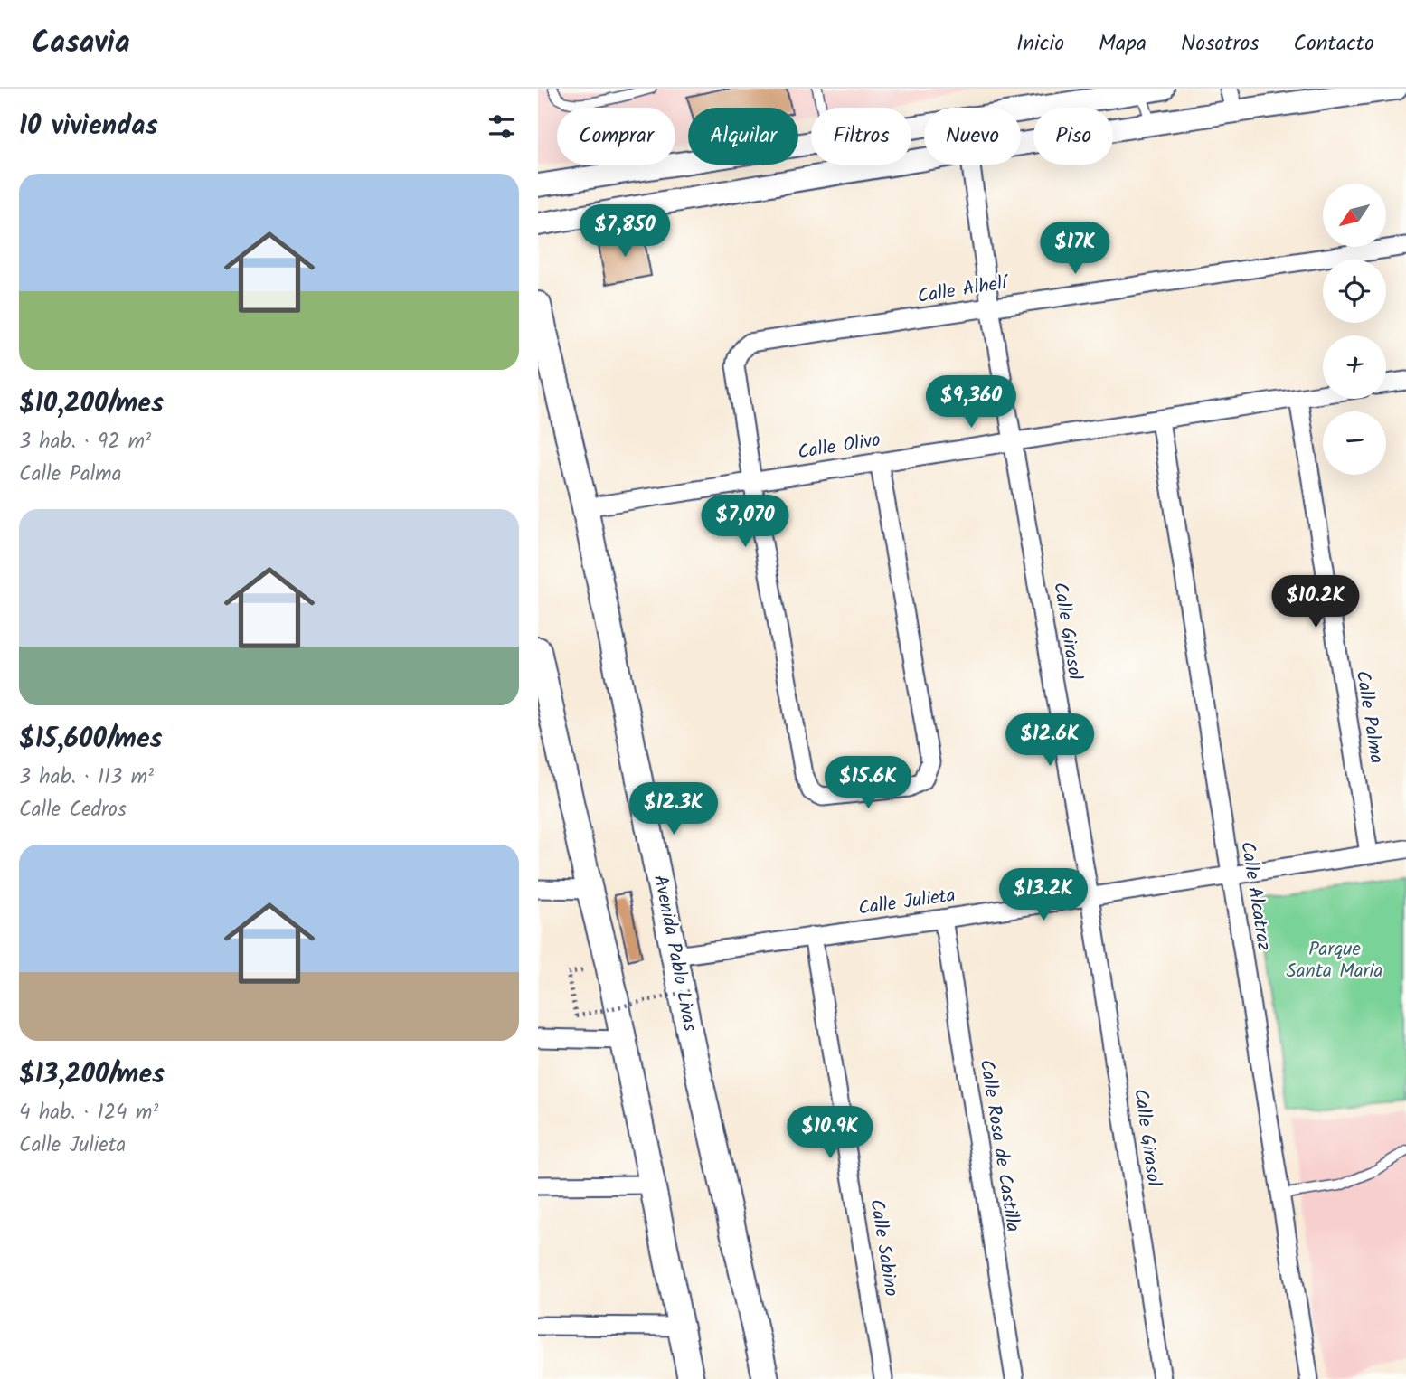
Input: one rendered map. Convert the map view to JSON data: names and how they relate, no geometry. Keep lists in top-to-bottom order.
{
  "streets": {
    "main road": ["Avenida Pablo Livas"],
    "street": [
      "Calle Alhelí",
      "Calle Olivo",
      "Calle Girasol",
      "Calle Palma",
      "Calle Alcatraz",
      "Calle Julieta",
      "Calle Rosa de Castilla",
      "Calle Sabino"
    ]
  },
  "crossings": [
    ["Calle Alhelí", "Calle Olivo"],
    ["Calle Alhelí", "Calle Girasol"],
    ["Calle Olivo", "Calle Girasol"],
    ["Calle Olivo", "Calle Palma"],
    ["Calle Olivo", "Calle Alcatraz"],
    ["Calle Olivo", "Avenida Pablo Livas"],
    ["Calle Girasol", "Calle Julieta"],
    ["Calle Palma", "Calle Julieta"],
    ["Calle Alcatraz", "Calle Julieta"],
    ["Calle Julieta", "Avenida Pablo Livas"],
    ["Calle Julieta", "Calle Rosa de Castilla"],
    ["Calle Julieta", "Calle Sabino"]
  ],
  "parks": ["Parque Santa Maria"],
  "north": "bottom left",
  "page": {
    "header": "Casavia",
    "nav": [
      "Inicio",
      "Mapa",
      "Nosotros",
      "Contacto"
    ],
    "heading": "10 viviendas",
    "chip": [
      "Comprar",
      "Alquilar",
      "Filtros",
      "Nuevo",
      "Piso"
    ],
    "list": [
      {
        "name": "$10,200/mes",
        "note": "3 hab. · 92 m² · Calle Palma"
      },
      {
        "name": "$15,600/mes",
        "note": "3 hab. · 113 m² · Calle Cedros"
      },
      {
        "name": "$13,200/mes",
        "note": "4 hab. · 124 m² · Calle Julieta"
      }
    ],
    "map_buttons": ["+", "−"],
    "price": [
      "$7,850",
      "$17K",
      "$9,360",
      "$7,070",
      "$10.2K",
      "$12.6K",
      "$15.6K",
      "$12.3K",
      "$13.2K",
      "$10.9K"
    ]
  }
}
